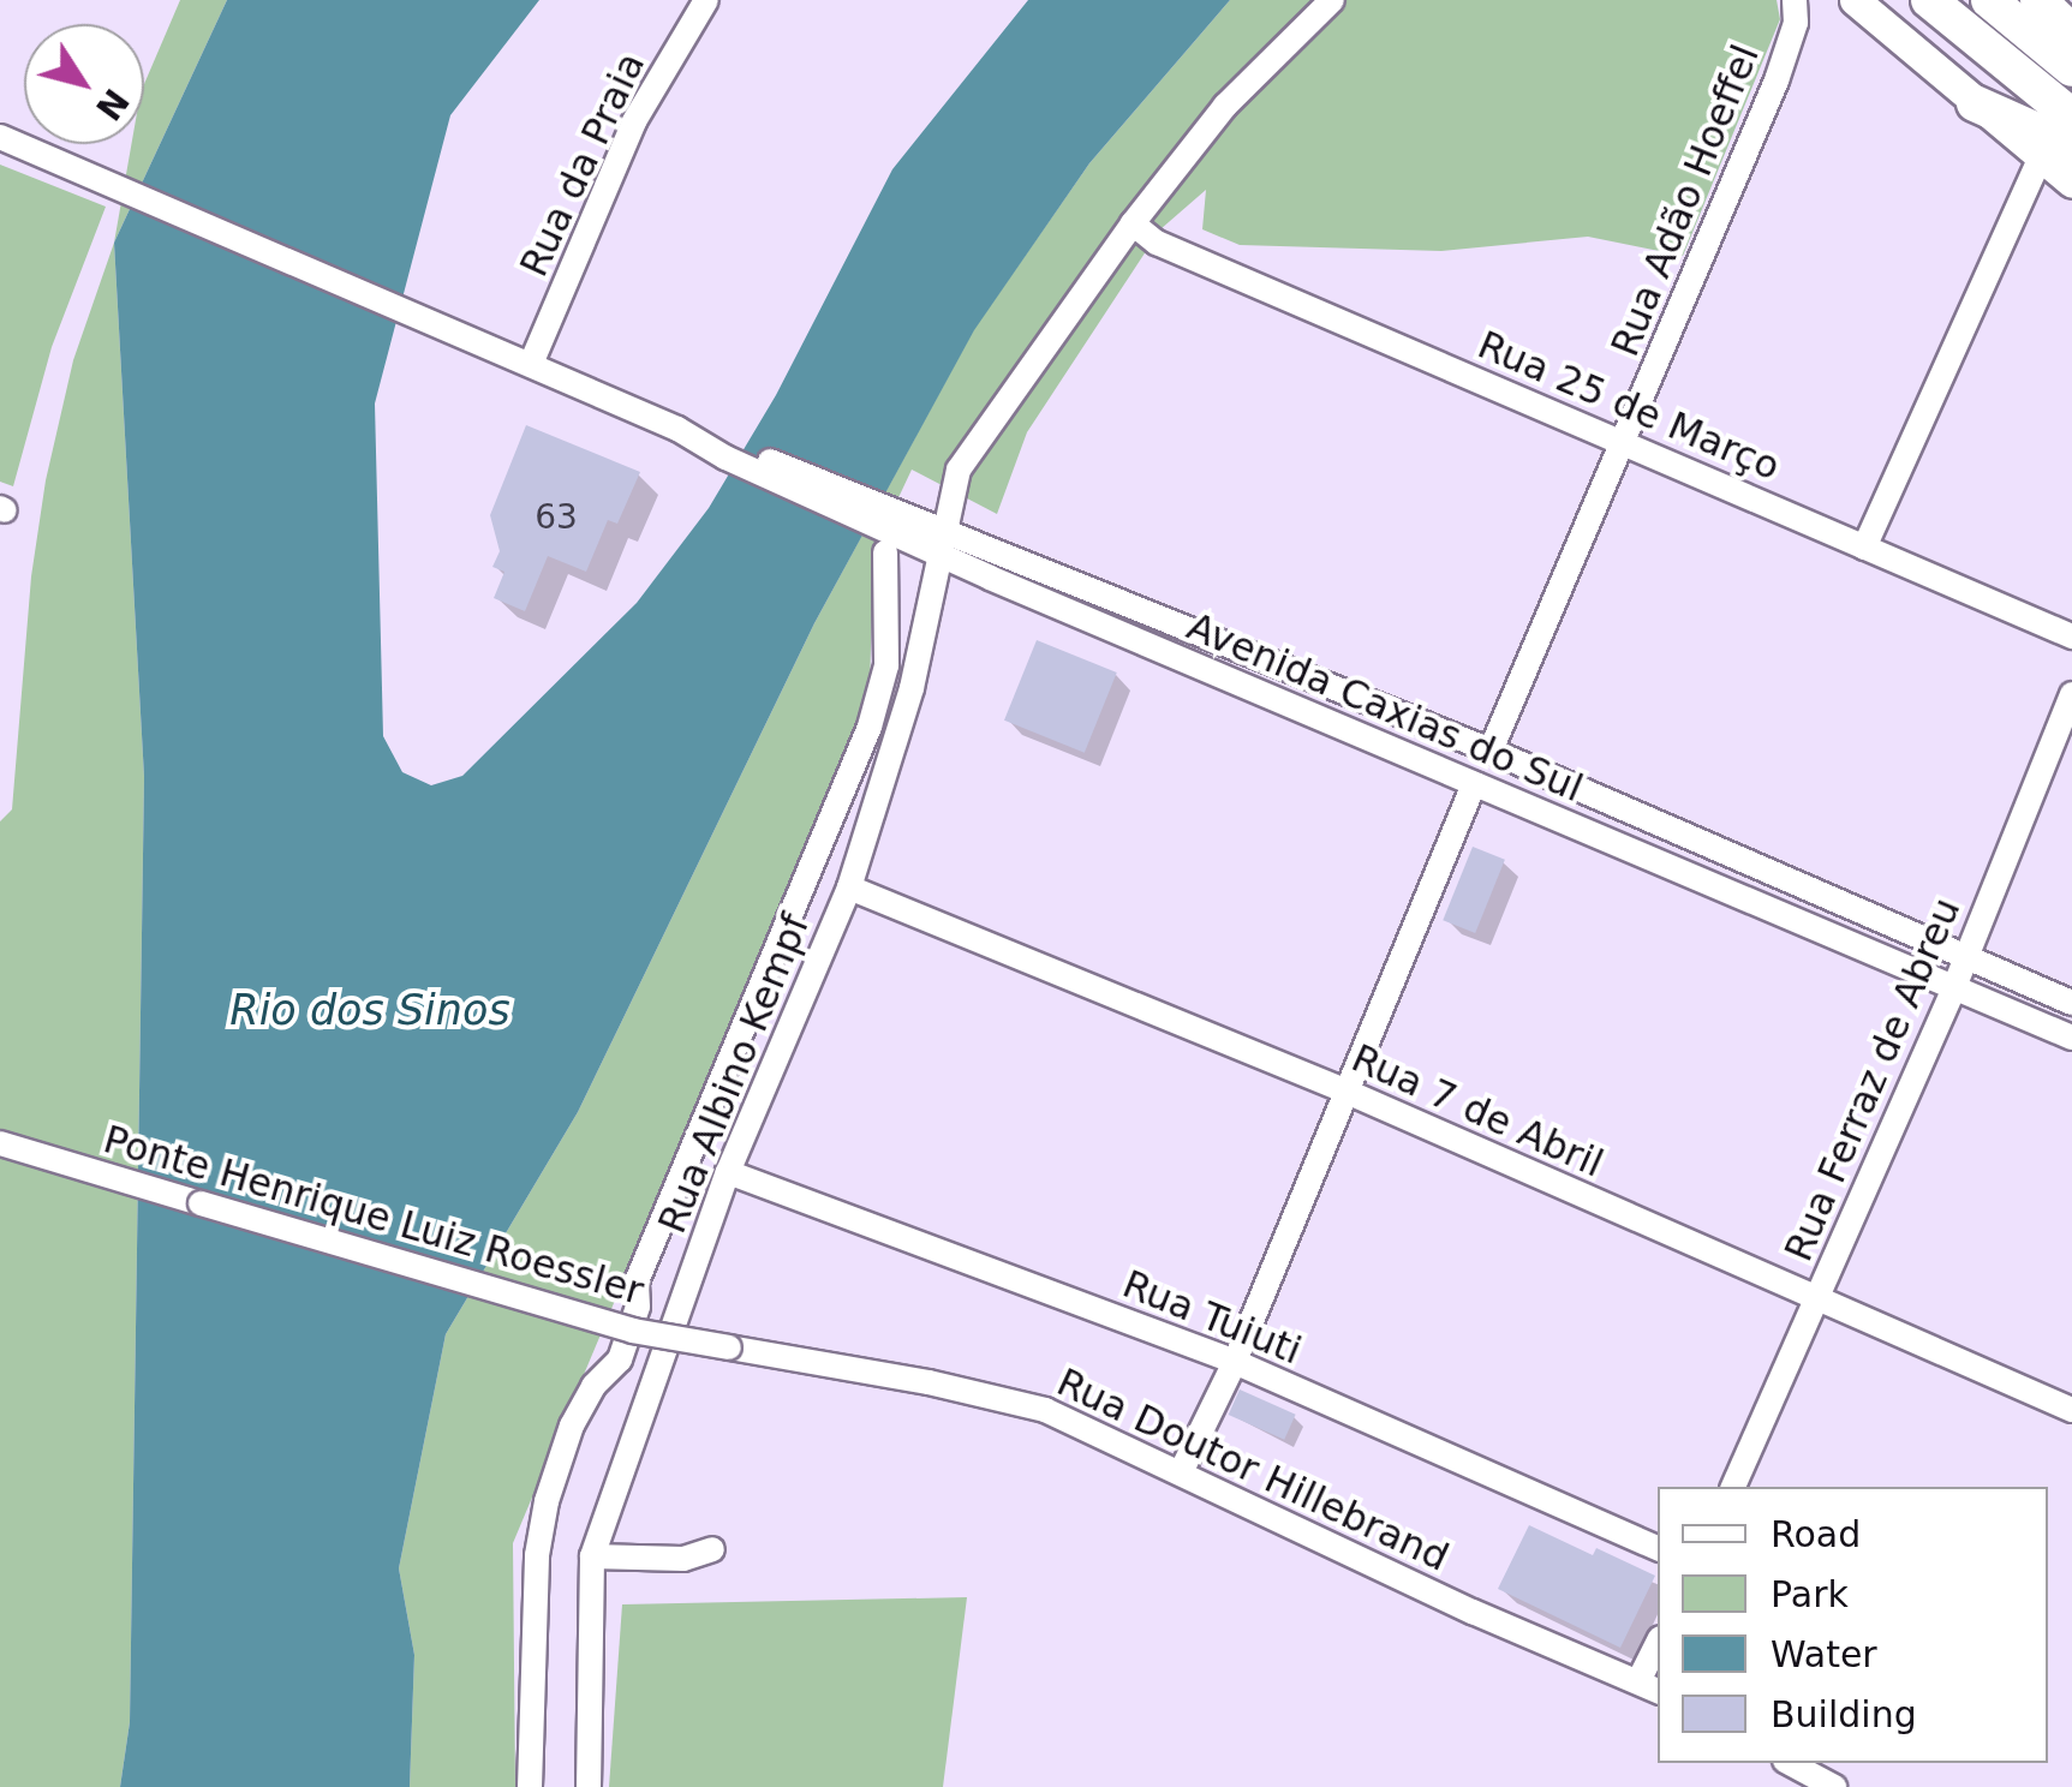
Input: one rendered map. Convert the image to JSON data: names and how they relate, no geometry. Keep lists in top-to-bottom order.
{
  "streets": {
    "street": [
      "Rua da Praia",
      "Rua Adão Hoeffel",
      "Rua 25 de Março",
      "Avenida Caxias do Sul",
      "Rua Albino Kempf",
      "Rua Ferraz de Abreu",
      "Rua 7 de Abril",
      "Ponte Henrique Luiz Roessler",
      "Rua Tuiuti",
      "Rua Doutor Hillebrand"
    ]
  },
  "crossings": [
    ["Rua da Praia", "Avenida Caxias do Sul"],
    ["Rua Adão Hoeffel", "Rua 25 de Março"],
    ["Rua Adão Hoeffel", "Avenida Caxias do Sul"],
    ["Rua 25 de Março", "Rua Albino Kempf"],
    ["Avenida Caxias do Sul", "Rua Albino Kempf"],
    ["Avenida Caxias do Sul", "Rua Ferraz de Abreu"],
    ["Rua Albino Kempf", "Rua 7 de Abril"],
    ["Rua Albino Kempf", "Rua Tuiuti"],
    ["Rua Ferraz de Abreu", "Rua 7 de Abril"],
    ["Ponte Henrique Luiz Roessler", "Rua Doutor Hillebrand"]
  ],
  "water": ["Rio dos Sinos"],
  "house_numbers": ["63"],
  "legend": [
    "Road",
    "Park",
    "Water",
    "Building"
  ],
  "north": "bottom right"
}
